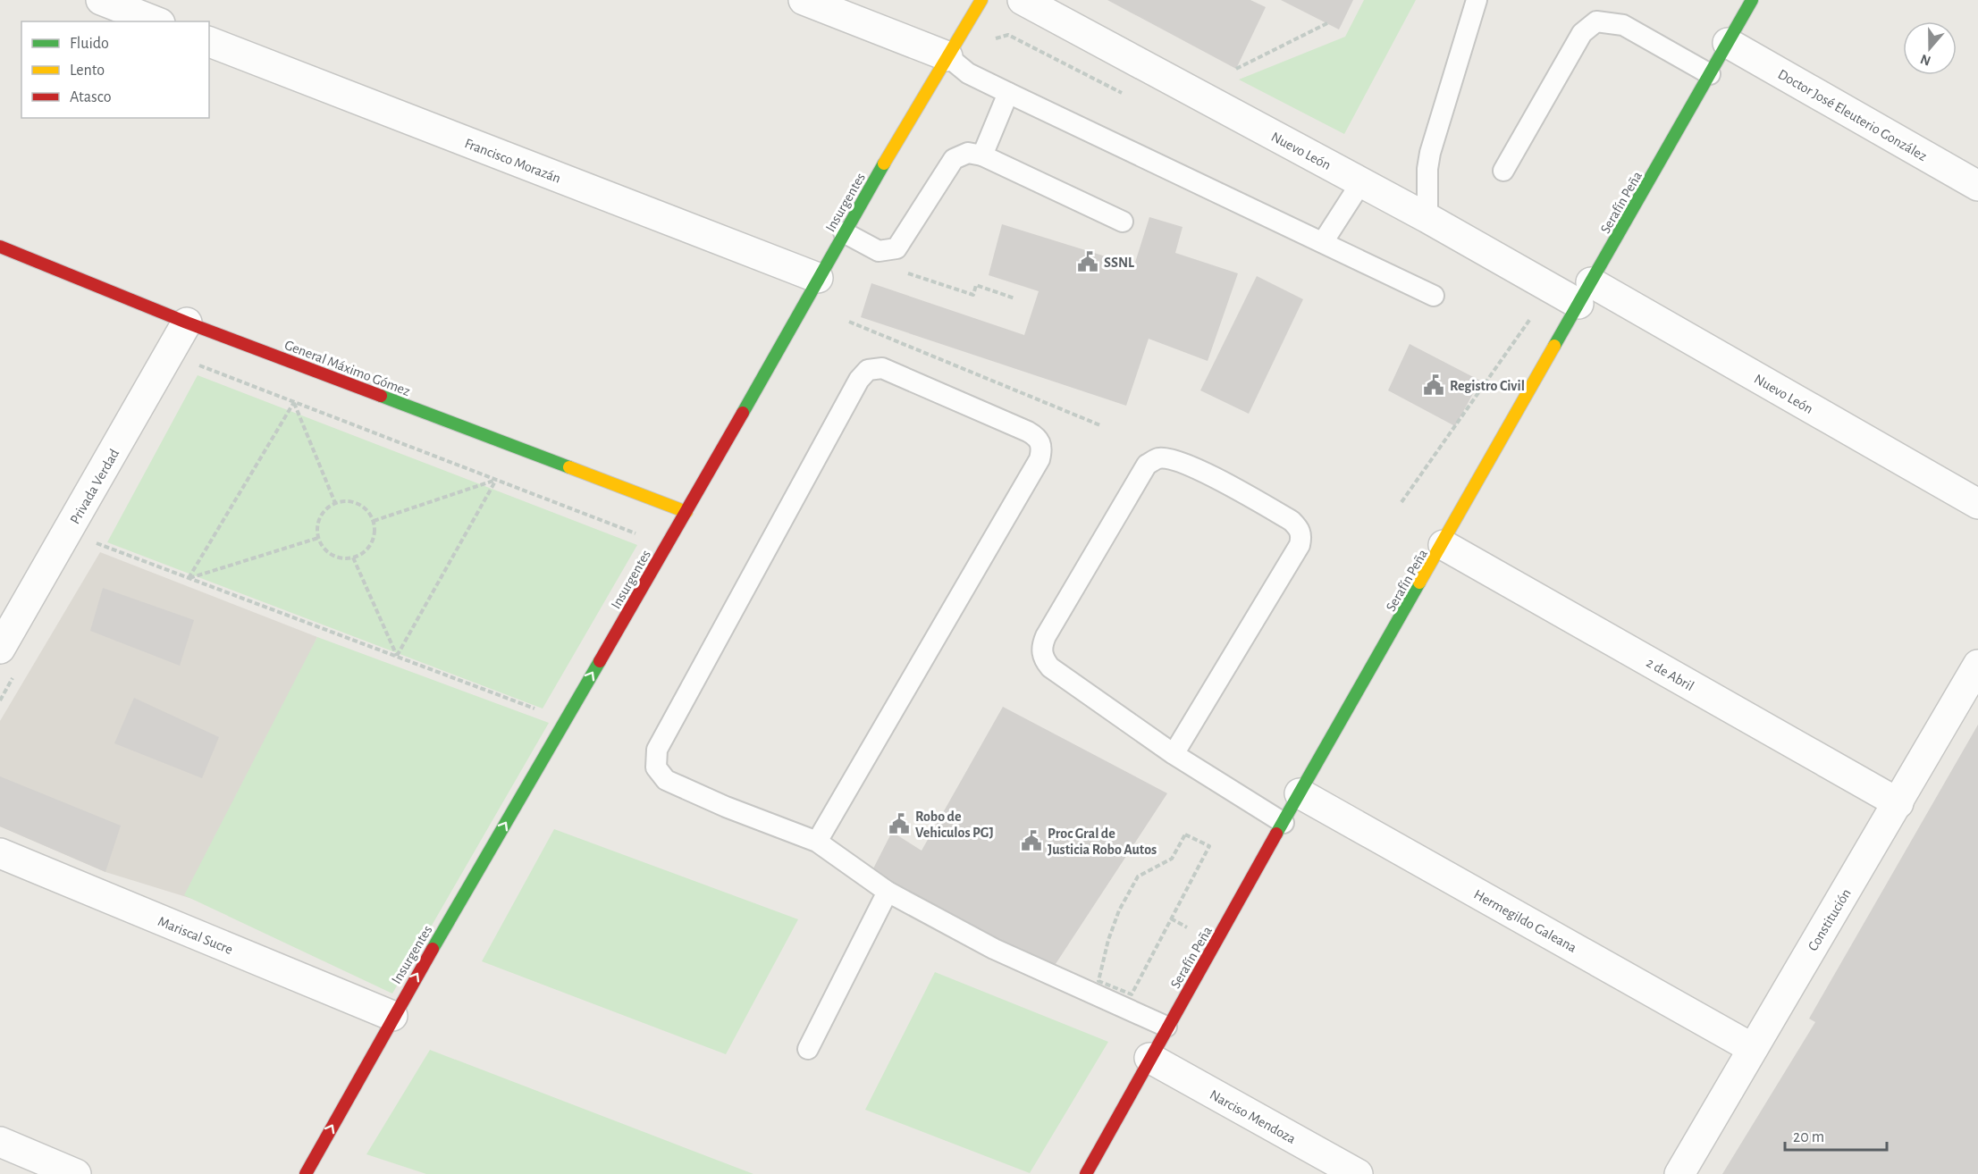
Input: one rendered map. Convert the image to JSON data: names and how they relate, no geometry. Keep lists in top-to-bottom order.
{
  "streets": {
    "street": [
      "Doctor José Eleuterio González",
      "Nuevo León",
      "Francisco Morazán",
      "Insurgentes",
      "Serafín Peña",
      "General Máximo Gómez",
      "Privada Verdad",
      "2 de Abril",
      "Constitución",
      "Hermegildo Galeana",
      "Mariscal Sucre",
      "Narciso Mendoza"
    ]
  },
  "crossings": [
    ["Doctor José Eleuterio González", "Serafín Peña"],
    ["Nuevo León", "Serafín Peña"],
    ["Francisco Morazán", "Insurgentes"],
    ["Insurgentes", "General Máximo Gómez"],
    ["Insurgentes", "Mariscal Sucre"],
    ["Serafín Peña", "2 de Abril"],
    ["Serafín Peña", "Hermegildo Galeana"],
    ["Serafín Peña", "Narciso Mendoza"],
    ["General Máximo Gómez", "Privada Verdad"],
    ["2 de Abril", "Constitución"],
    ["Constitución", "Hermegildo Galeana"]
  ],
  "one_way": ["Insurgentes"],
  "places": {
    "public building": [
      "SSNL",
      "Registro Civil",
      "Robo de Vehiculos PGJ",
      "Proc Gral de Justicia Robo Autos"
    ]
  },
  "legend": ["Fluido", "Lento", "Atasco"],
  "scale_bar": "20 m",
  "north": "bottom"
}
